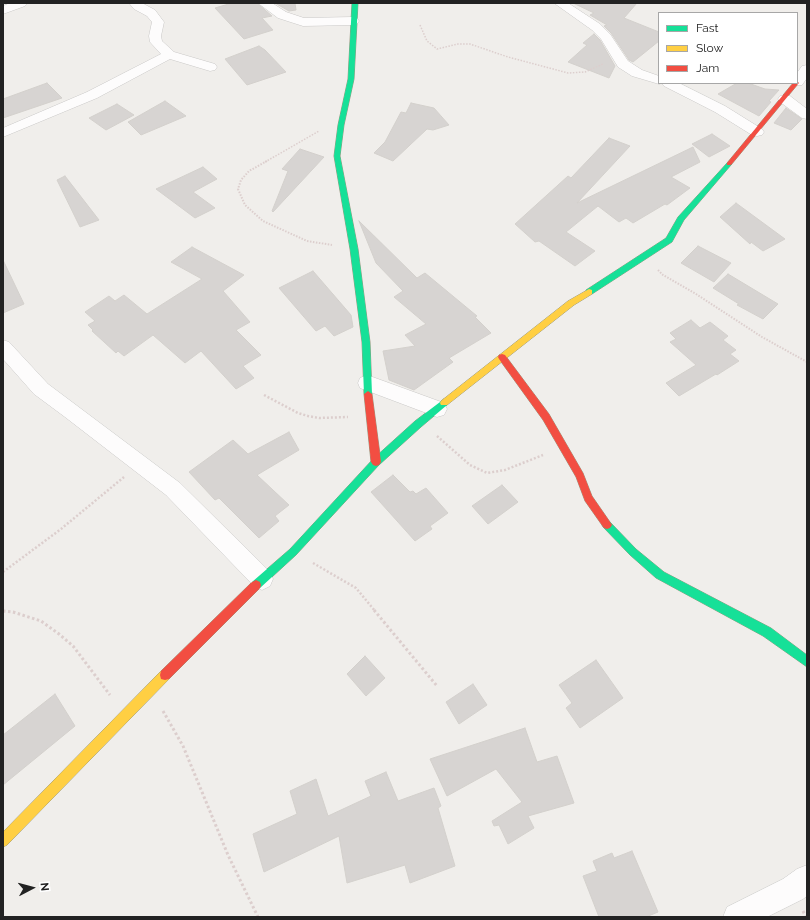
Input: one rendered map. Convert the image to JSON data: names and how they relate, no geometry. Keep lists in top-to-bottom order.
{
  "legend": ["Fast", "Slow", "Jam"],
  "north": "right"
}
